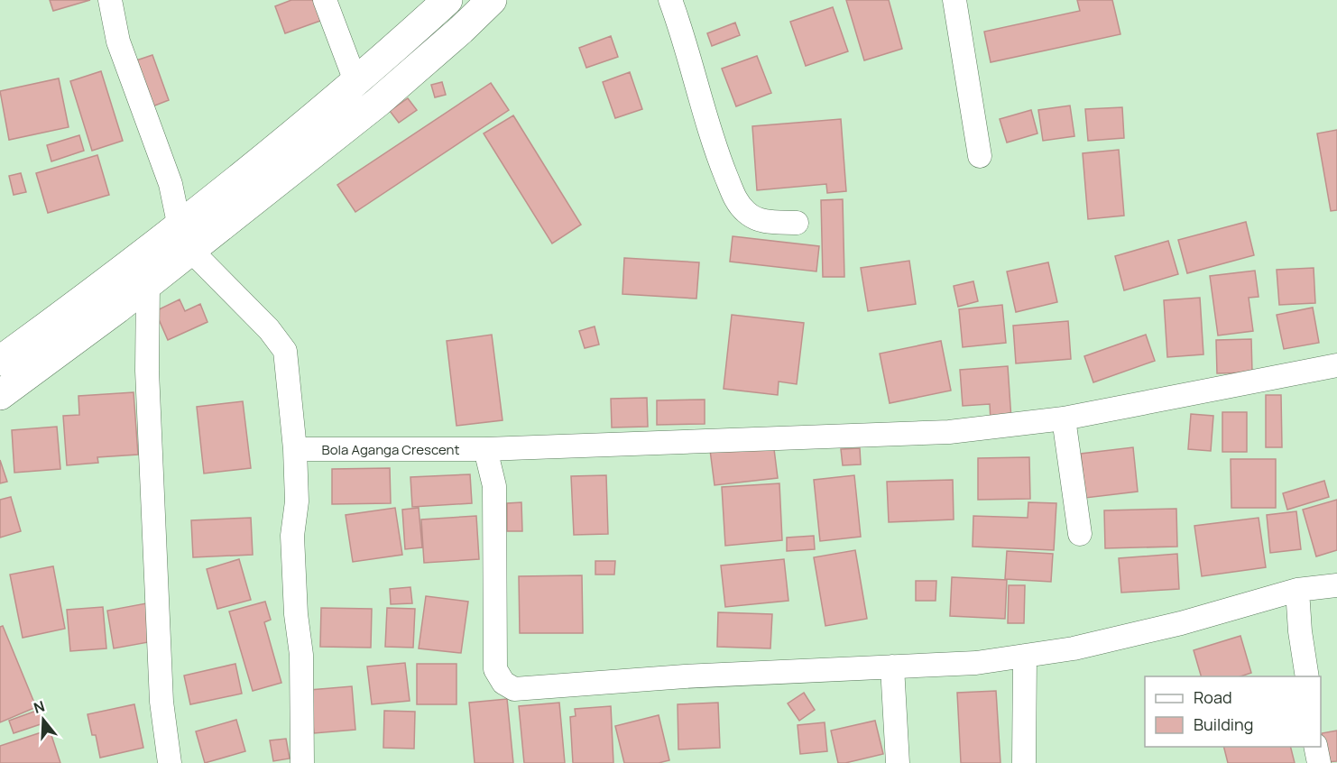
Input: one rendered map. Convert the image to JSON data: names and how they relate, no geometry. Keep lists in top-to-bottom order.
{
  "streets": {
    "street": ["Bola Aganga Crescent"]
  },
  "legend": ["Road", "Building"],
  "north": "top"
}
